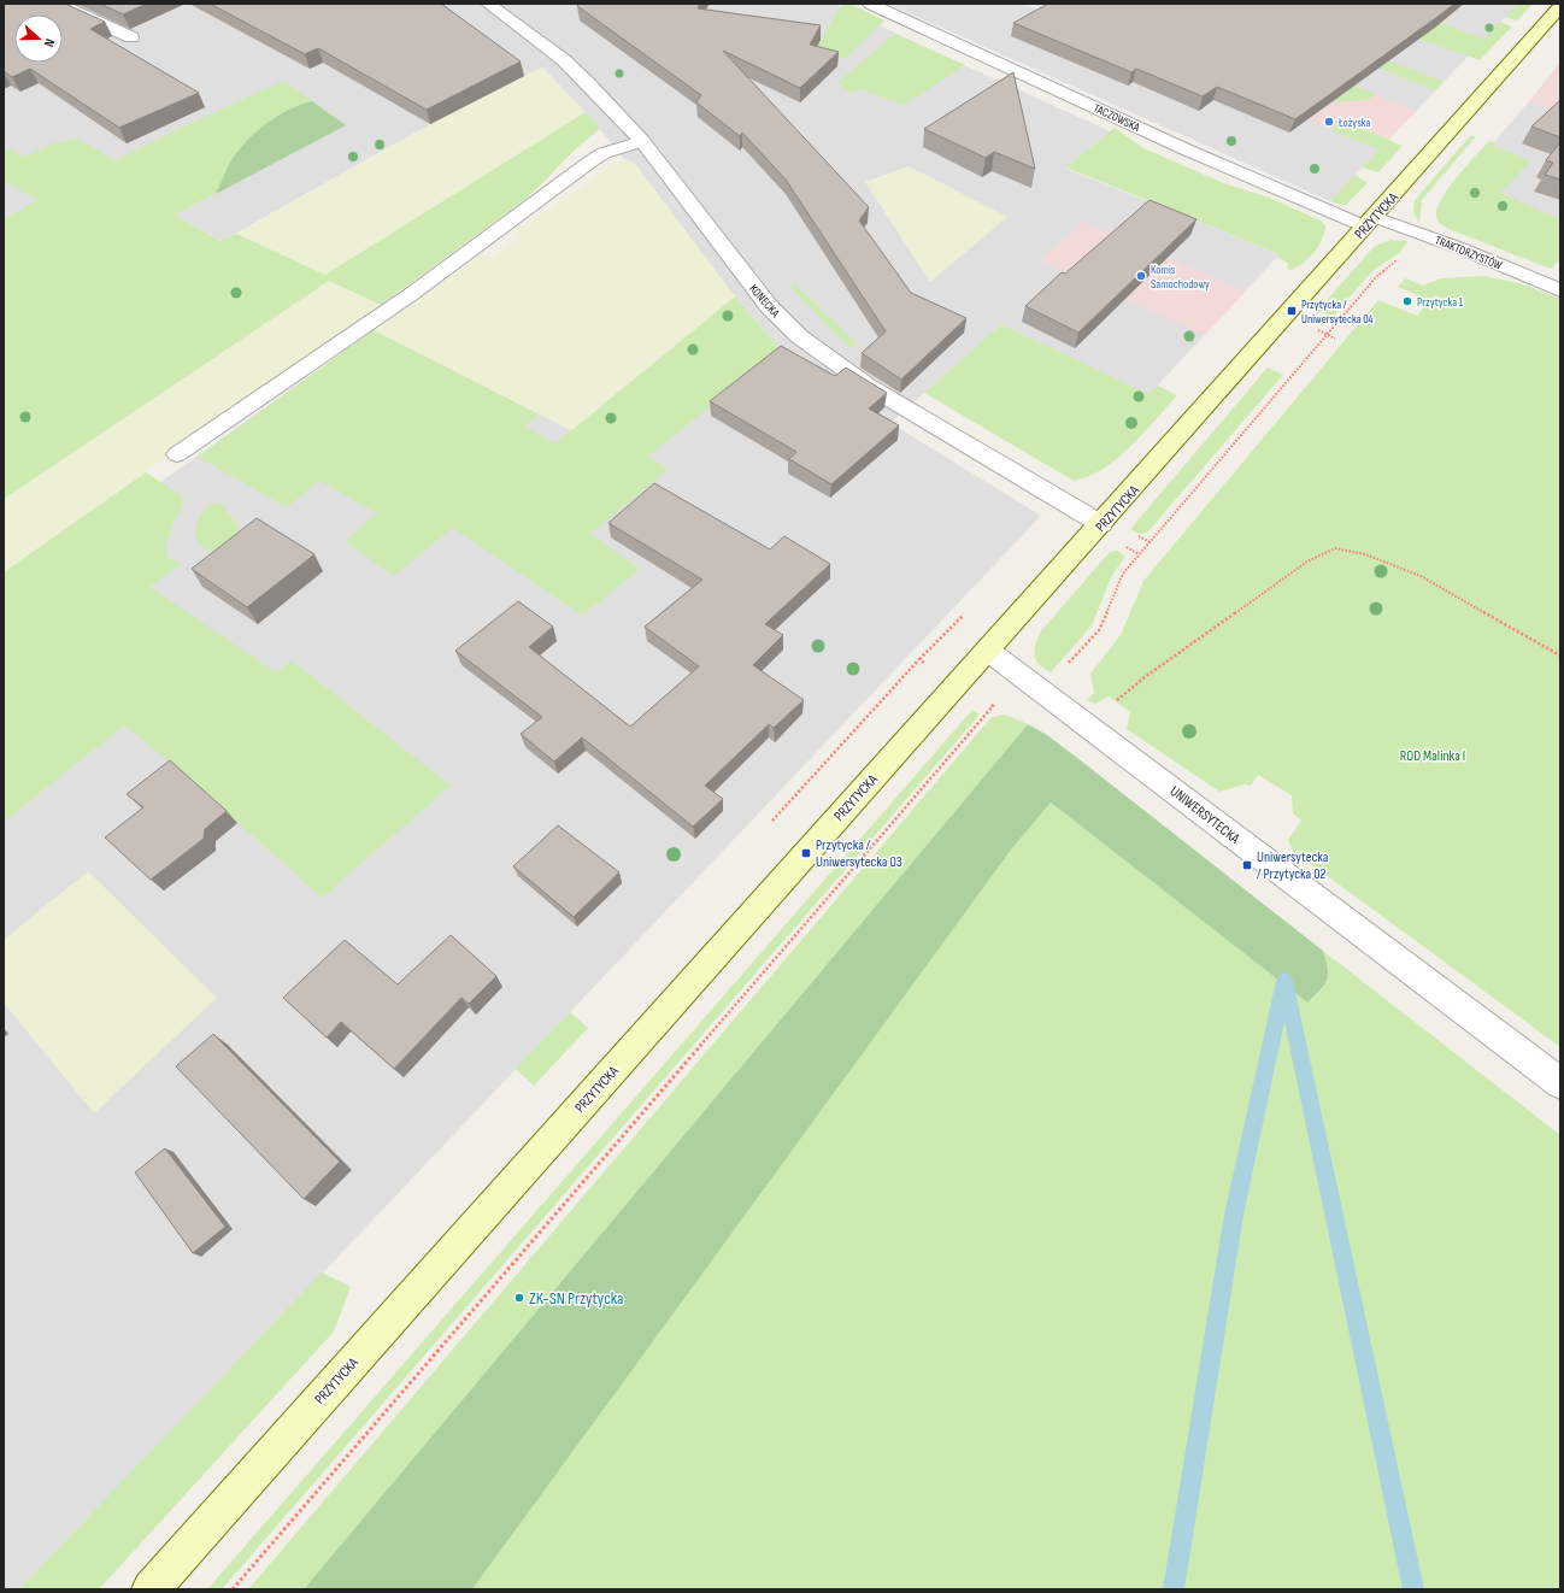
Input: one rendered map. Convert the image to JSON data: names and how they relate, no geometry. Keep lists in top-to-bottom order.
{
  "streets": {
    "main road": ["PRZYTYCKA"],
    "street": [
      "TACZOWSKA",
      "TRAKTORZYSTÓW",
      "KONECKA",
      "UNIWERSYTECKA"
    ]
  },
  "crossings": [
    ["TACZOWSKA", "PRZYTYCKA"],
    ["TACZOWSKA", "TRAKTORZYSTÓW"],
    ["PRZYTYCKA", "TRAKTORZYSTÓW"],
    ["PRZYTYCKA", "KONECKA"],
    ["PRZYTYCKA", "UNIWERSYTECKA"]
  ],
  "parks": ["ROD Malinka I"],
  "places": {
    "other": [
      "Łożyska",
      "Komis Samochodowy",
      "Przytycka 1",
      "ZK-SN Przytycka"
    ],
    "transit": ["Przytycka / Uniwersytecka 04", "Przytycka / Uniwersytecka 03", "Uniwersytecka / Przytycka 02"]
  },
  "north": "right"
}
